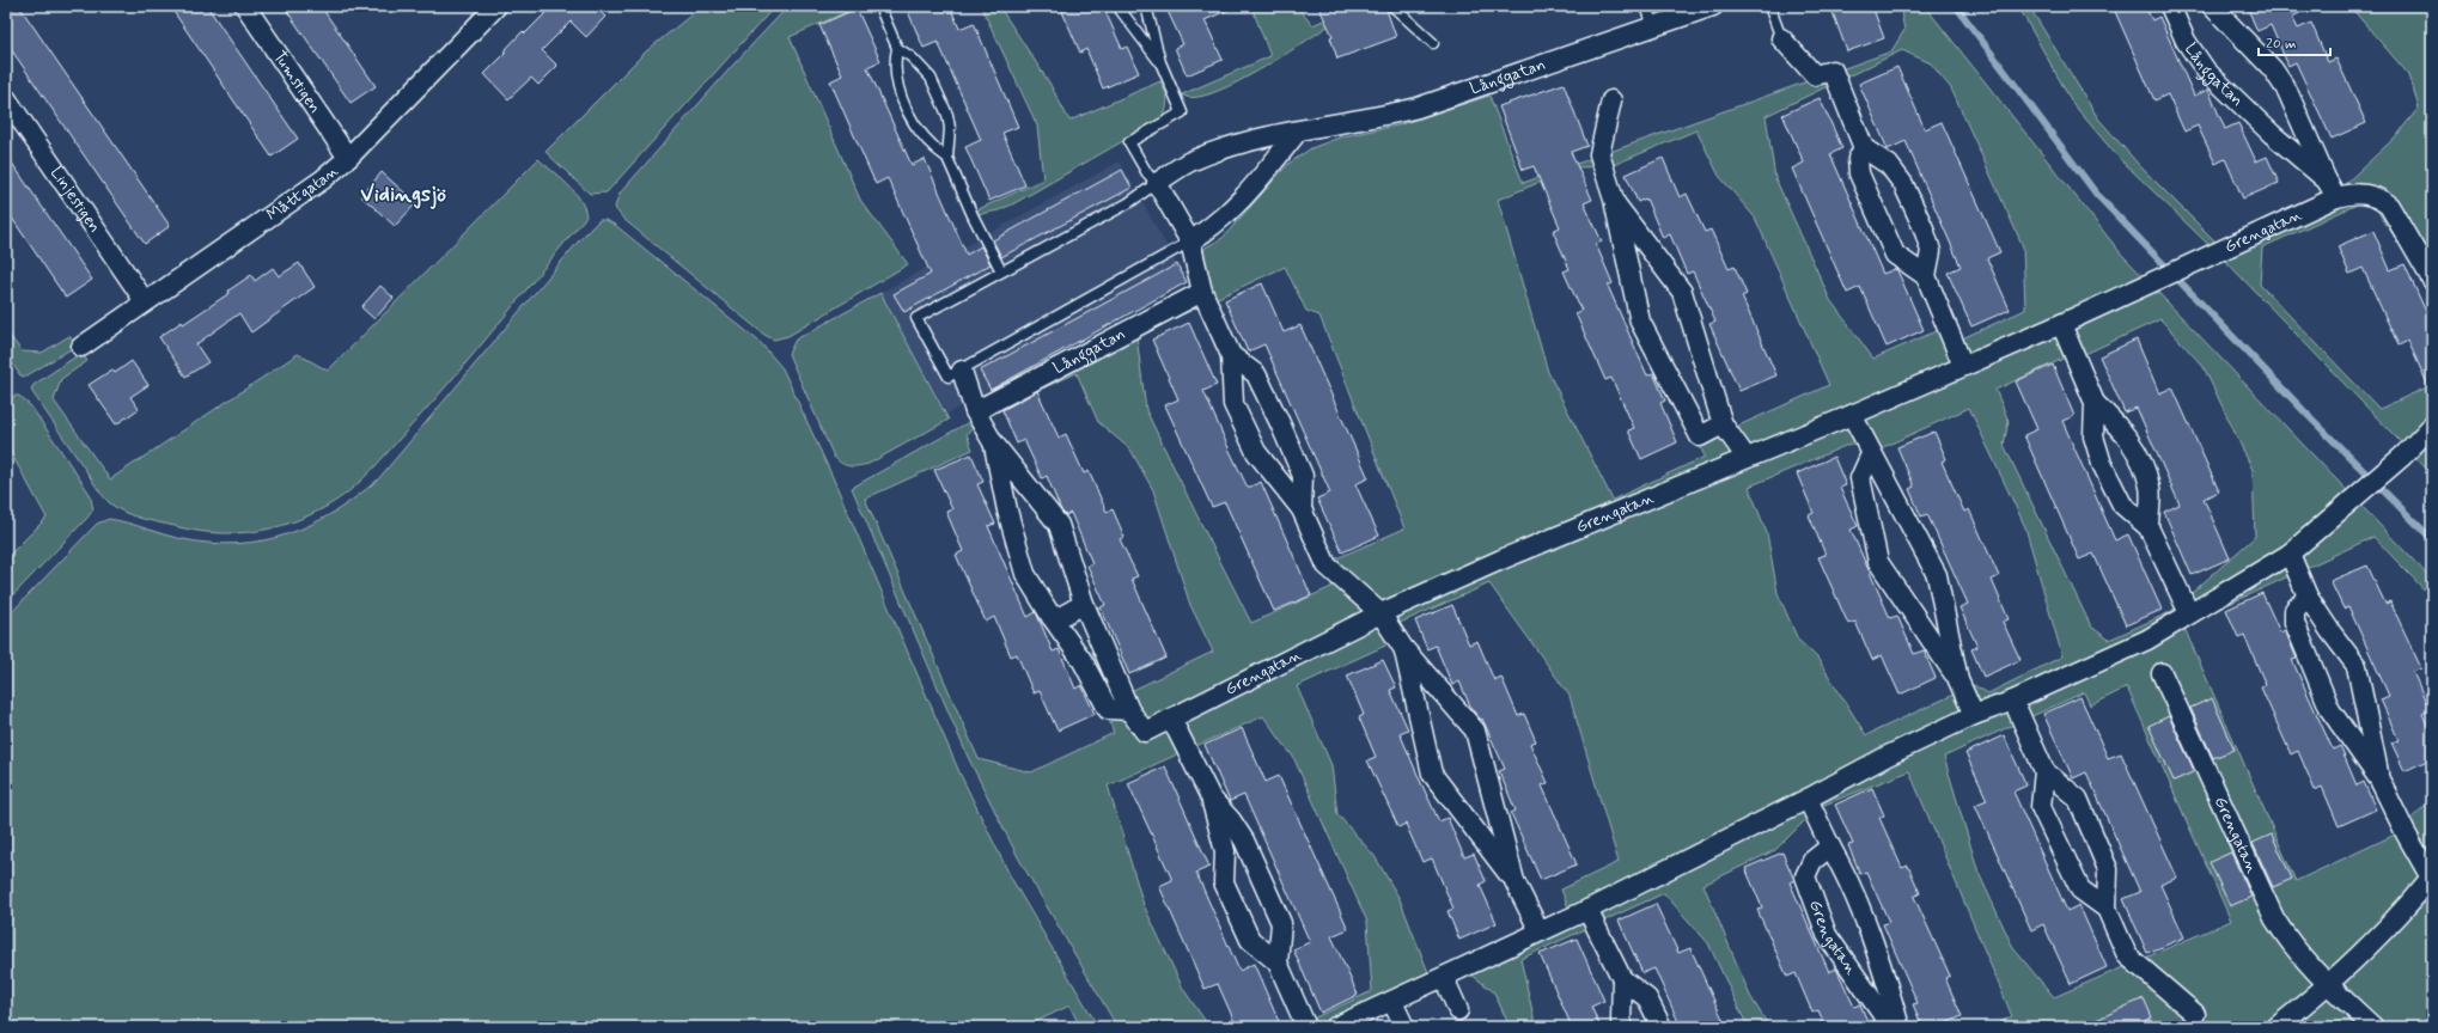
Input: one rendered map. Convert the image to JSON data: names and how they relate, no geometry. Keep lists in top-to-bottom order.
{
  "streets": {
    "street": [
      "Långgatan",
      "Tumstigen",
      "Måttgatan",
      "Linjestigen",
      "Grengatan"
    ]
  },
  "crossings": [
    ["Långgatan", "Grengatan"],
    ["Tumstigen", "Måttgatan"],
    ["Måttgatan", "Linjestigen"]
  ],
  "districts": ["Vidingsjö"],
  "scale_bar": "20 m"
}
